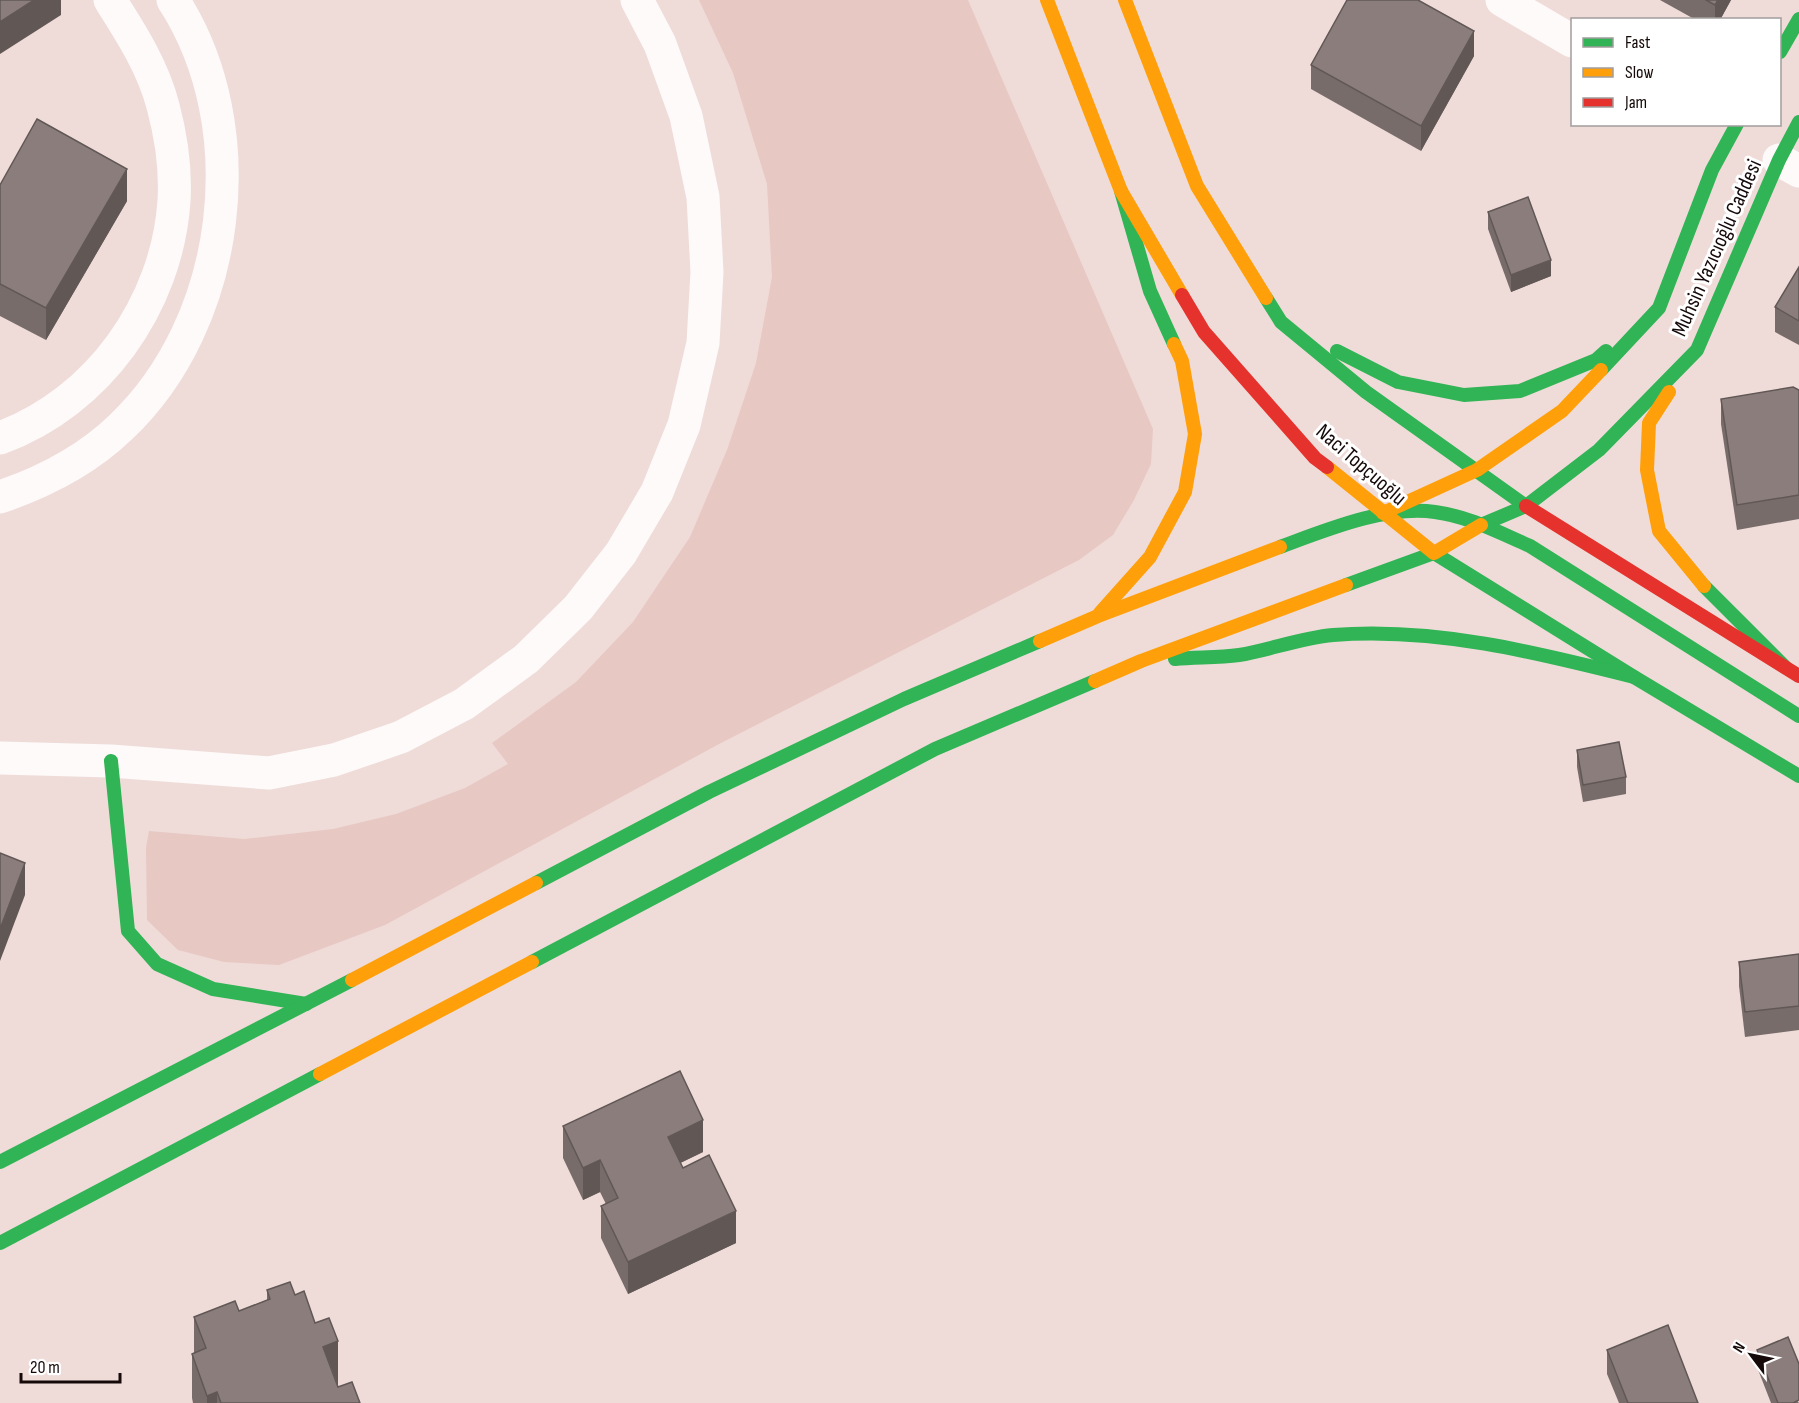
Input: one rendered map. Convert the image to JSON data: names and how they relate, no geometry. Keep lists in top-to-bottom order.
{
  "streets": {
    "main road": ["Muhsin Yazıcıoğlu Caddesi", "Naci Topçuoğlu"]
  },
  "crossings": [
    ["Muhsin Yazıcıoğlu Caddesi", "Naci Topçuoğlu"]
  ],
  "legend": ["Fast", "Slow", "Jam"],
  "scale_bar": "20 m",
  "north": "top left"
}
